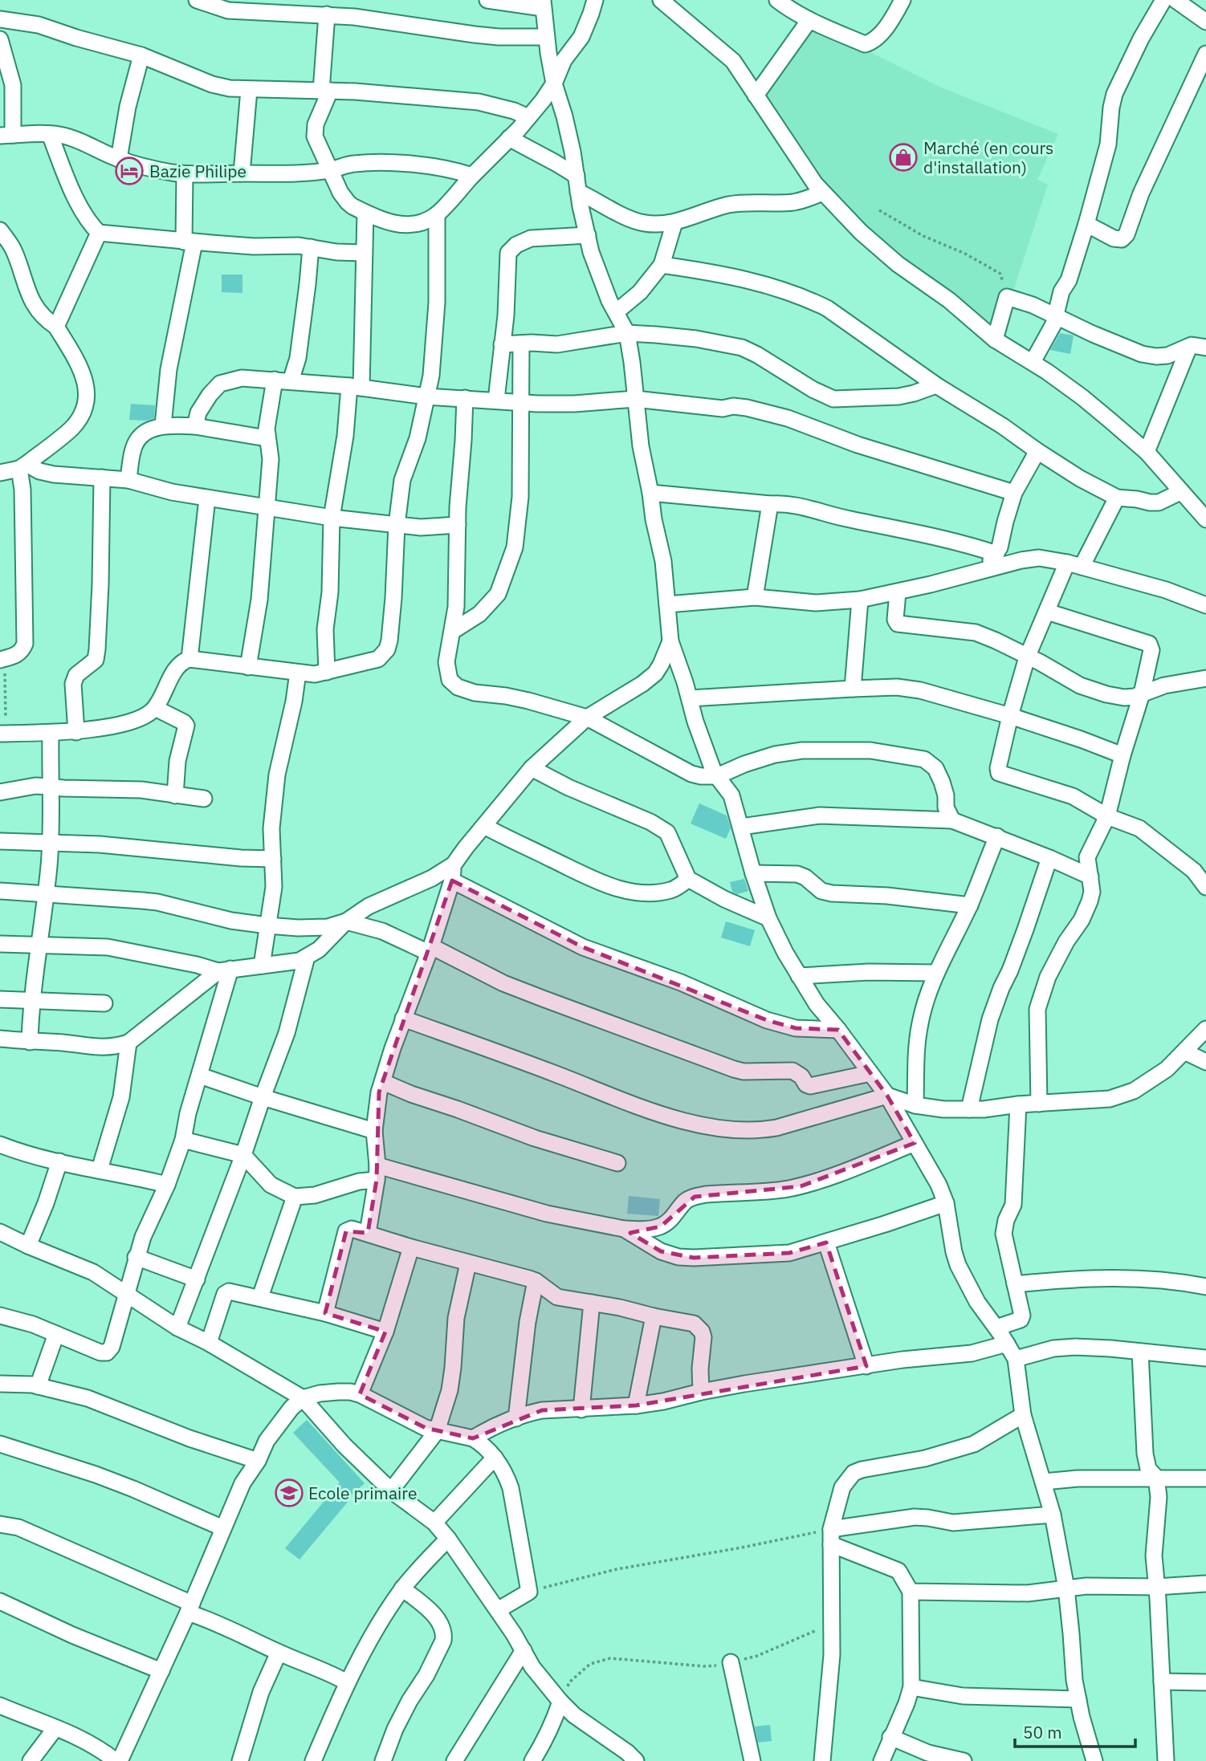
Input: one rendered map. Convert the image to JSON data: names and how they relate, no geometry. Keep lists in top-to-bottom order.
{
  "places": {
    "shop": ["Marché (en cours d'installation)"],
    "hotel": ["Bazie Philipe"],
    "school or university": ["Ecole primaire"]
  },
  "scale_bar": "50 m"
}
